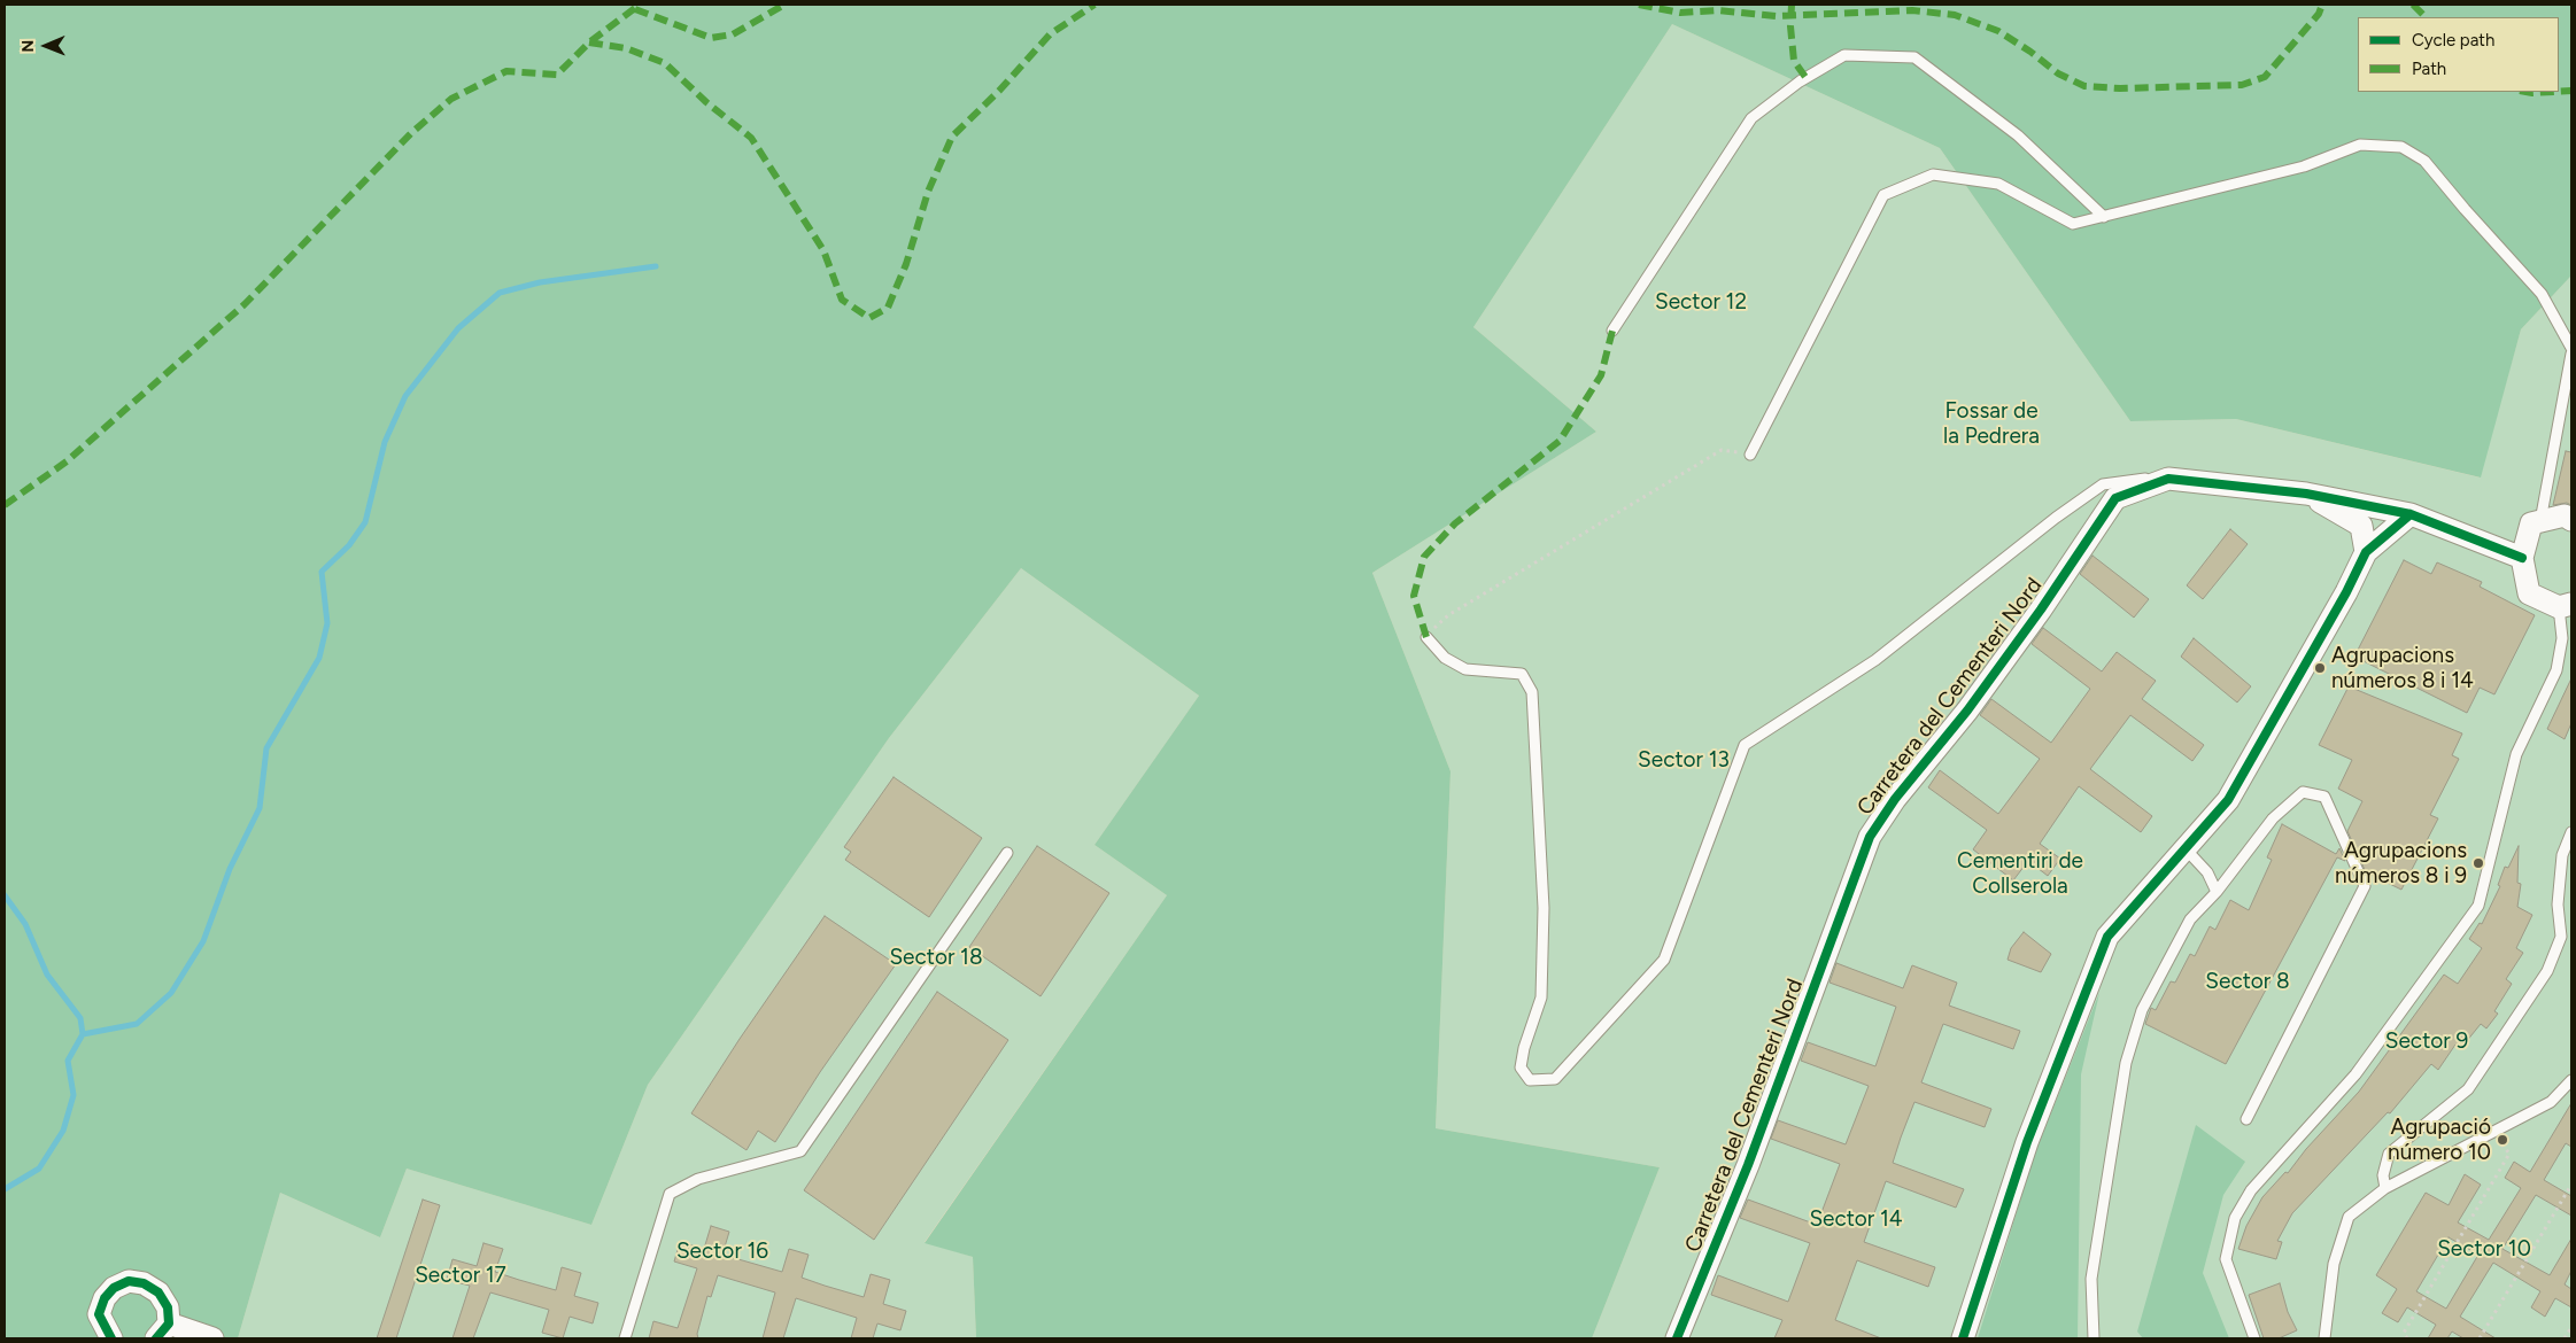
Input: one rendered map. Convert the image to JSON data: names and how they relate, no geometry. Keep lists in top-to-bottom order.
{
  "streets": {
    "street": ["Carretera del Cementeri Nord"]
  },
  "parks": [
    "Sector 12",
    "Fossar de la Pedrera",
    "Sector 13",
    "Cementiri de Collserola",
    "Sector 18",
    "Sector 8",
    "Sector 9",
    "Sector 14",
    "Sector 10",
    "Sector 16",
    "Sector 17"
  ],
  "places": ["Agrupacions números 8 i 14", "Agrupacions números 8 i 9", "Agrupació número 10"],
  "legend": ["Cycle path", "Path"],
  "north": "left"
}
